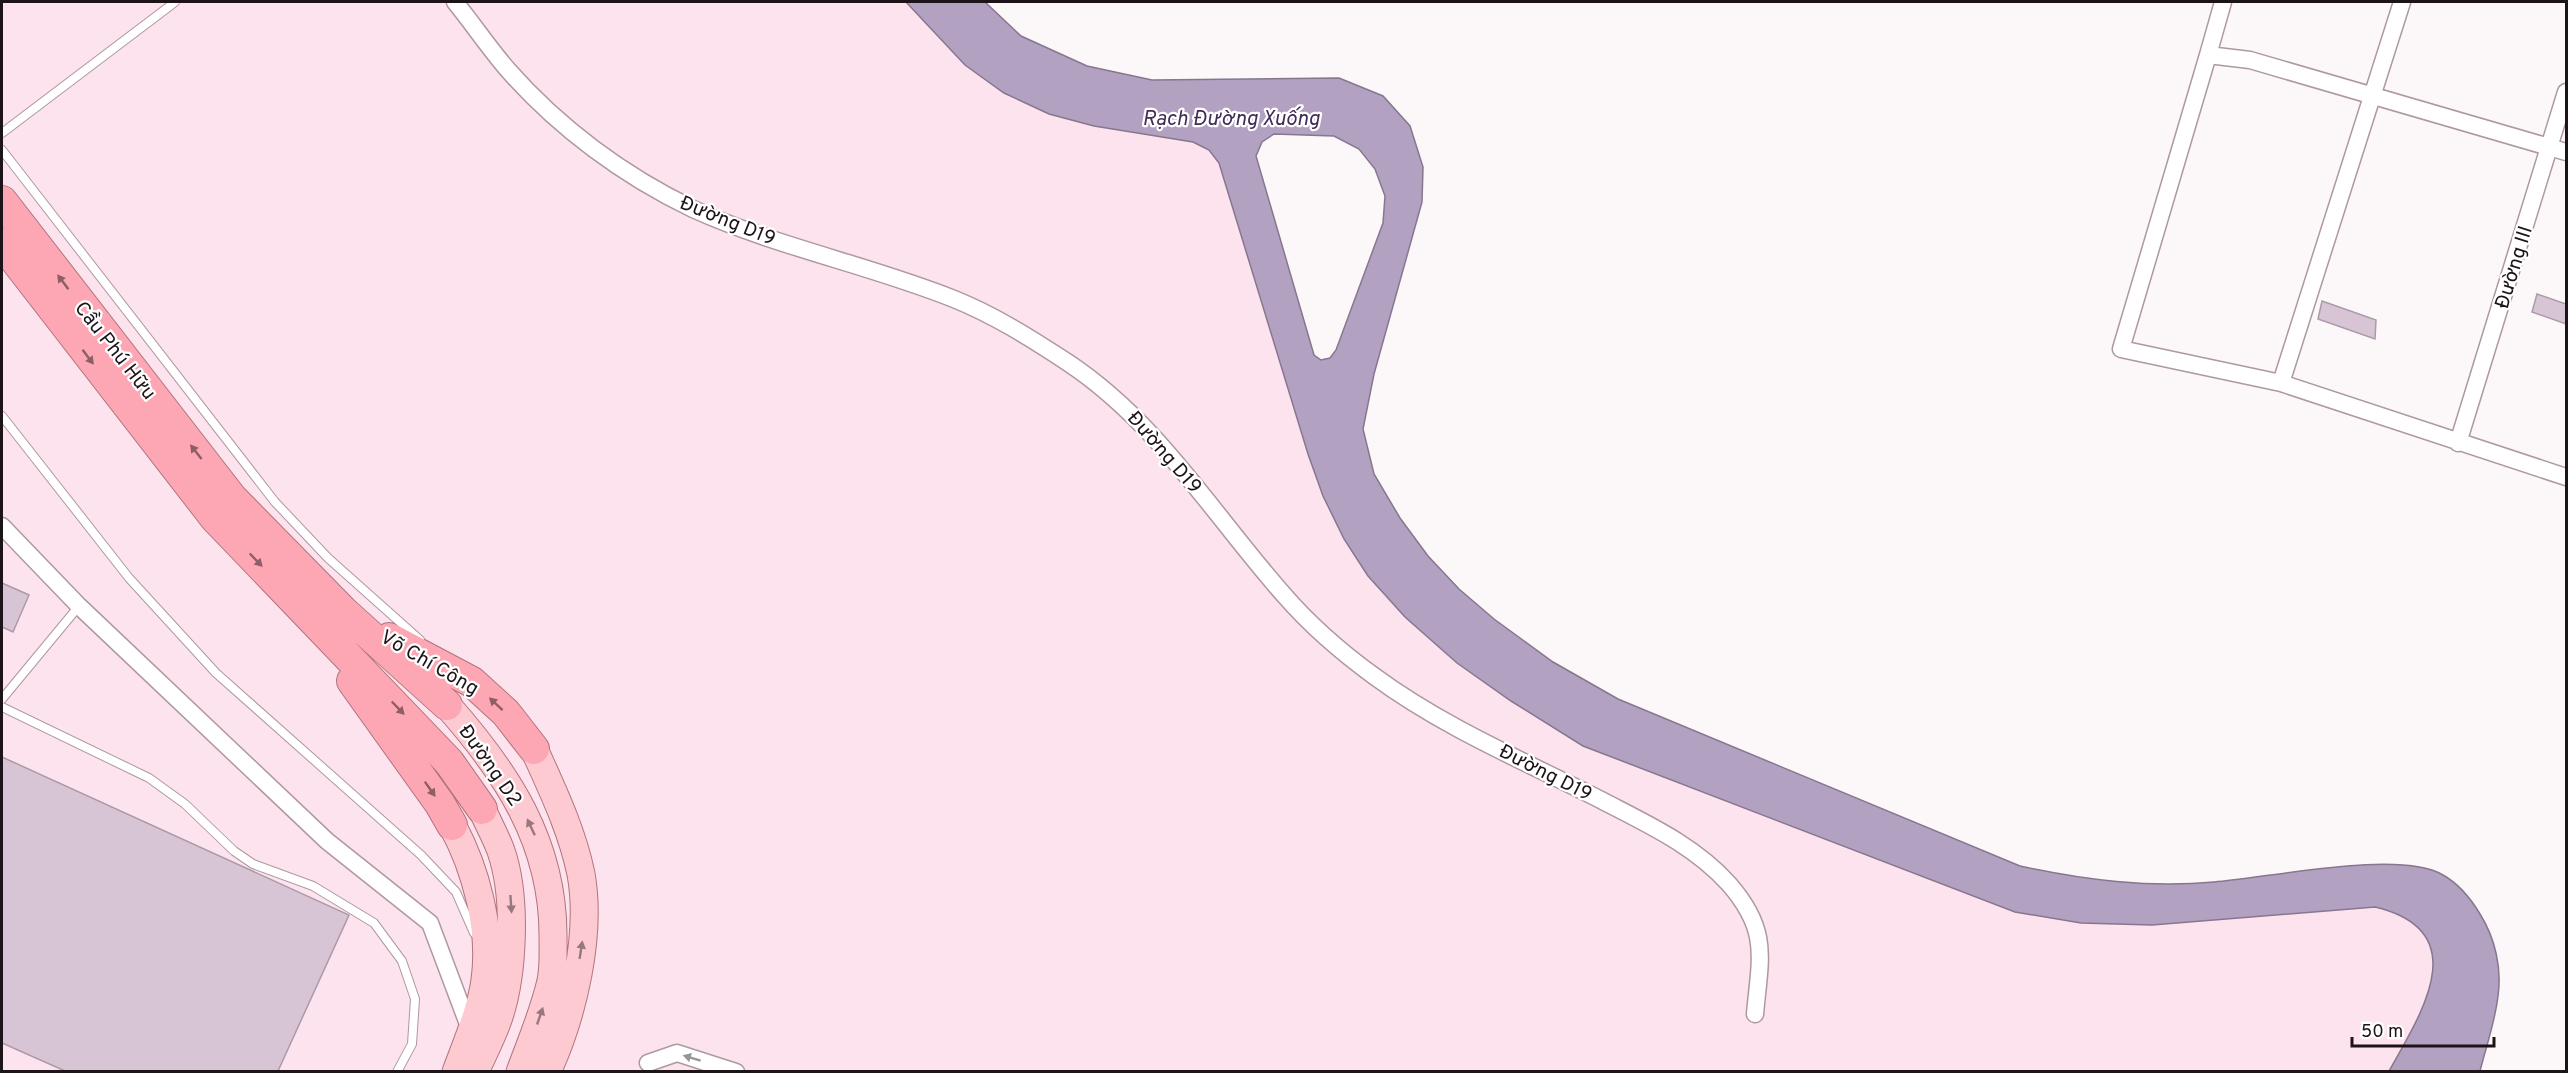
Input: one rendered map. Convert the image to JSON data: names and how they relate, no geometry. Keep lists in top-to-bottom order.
{
  "streets": {
    "highway": ["Cầu Phú Hữu", "Võ Chí Công"],
    "main road": ["Đường D2"],
    "street": ["Đường D19", "Đường III"]
  },
  "crossings": [
    ["Cầu Phú Hữu", "Võ Chí Công"],
    ["Võ Chí Công", "Đường D2"]
  ],
  "water": ["Rạch Đường Xuống"],
  "scale_bar": "50 m"
}
